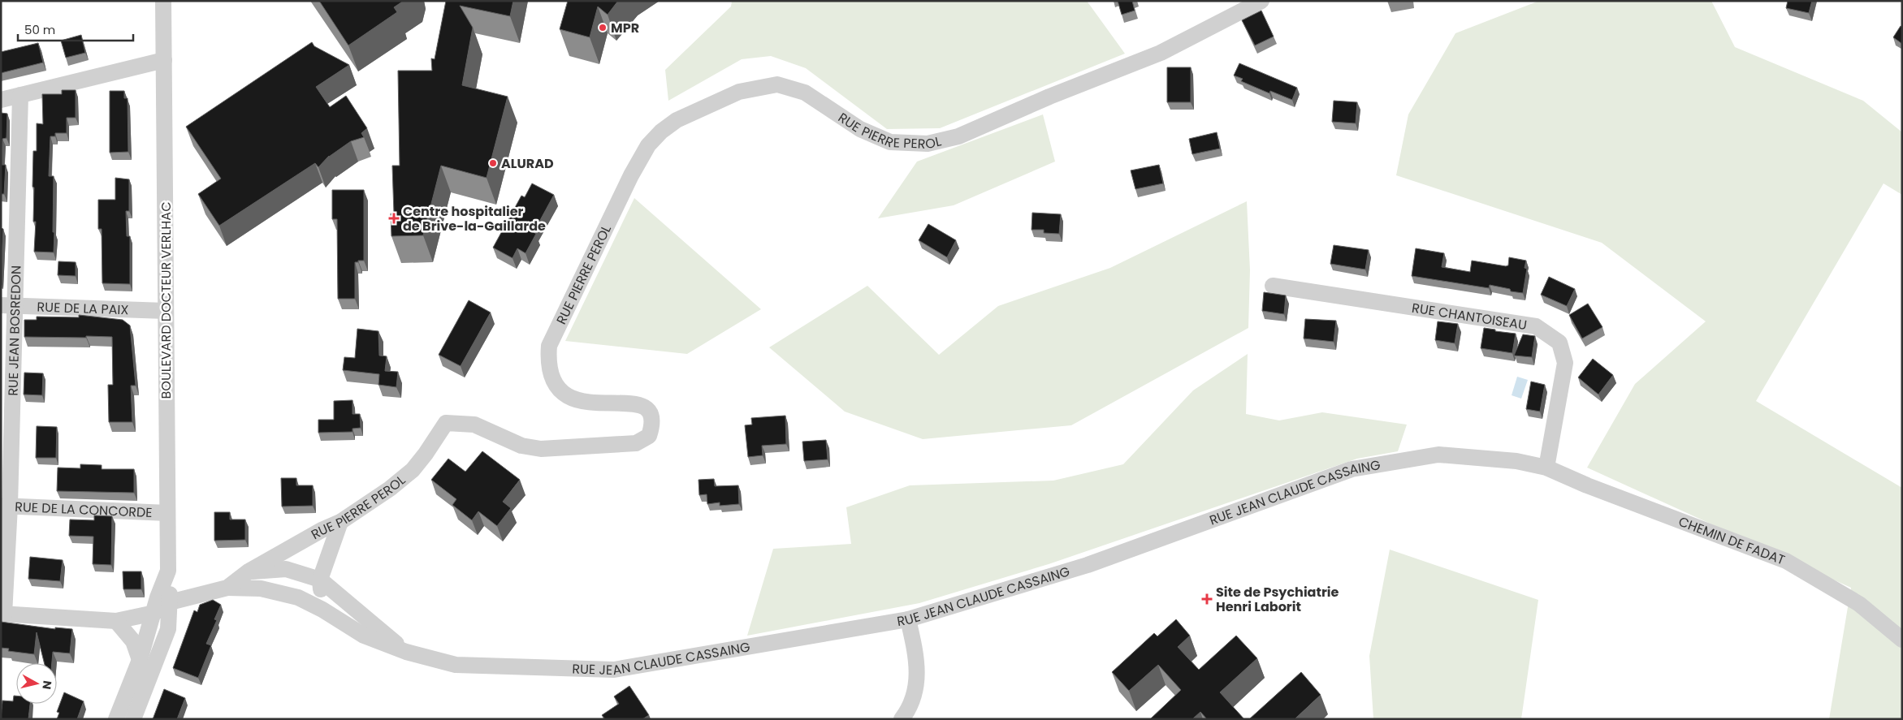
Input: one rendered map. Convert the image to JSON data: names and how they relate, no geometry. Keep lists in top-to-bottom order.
{
  "streets": {
    "street": [
      "RUE PIERRE PEROL",
      "BOULEVARD DOCTEUR VERLHAC",
      "RUE DE LA PAIX",
      "RUE CHANTOISEAU",
      "RUE JEAN BOSREDON",
      "RUE JEAN CLAUDE CASSAING",
      "RUE DE LA CONCORDE",
      "CHEMIN DE FADAT"
    ]
  },
  "crossings": [
    ["RUE PIERRE PEROL", "BOULEVARD DOCTEUR VERLHAC"],
    ["RUE PIERRE PEROL", "RUE JEAN BOSREDON"],
    ["RUE PIERRE PEROL", "RUE JEAN CLAUDE CASSAING"],
    ["BOULEVARD DOCTEUR VERLHAC", "RUE DE LA PAIX"],
    ["BOULEVARD DOCTEUR VERLHAC", "RUE DE LA CONCORDE"],
    ["RUE DE LA PAIX", "RUE JEAN BOSREDON"],
    ["RUE CHANTOISEAU", "RUE JEAN CLAUDE CASSAING"],
    ["RUE CHANTOISEAU", "CHEMIN DE FADAT"],
    ["RUE JEAN BOSREDON", "RUE DE LA CONCORDE"],
    ["RUE JEAN CLAUDE CASSAING", "CHEMIN DE FADAT"]
  ],
  "places": {
    "other": ["MPR", "ALURAD"],
    "health": ["Centre hospitalier de Brive-la-Gaillarde", "Site de Psychiatrie Henri Laborit"]
  },
  "scale_bar": "50 m",
  "north": "right"
}
